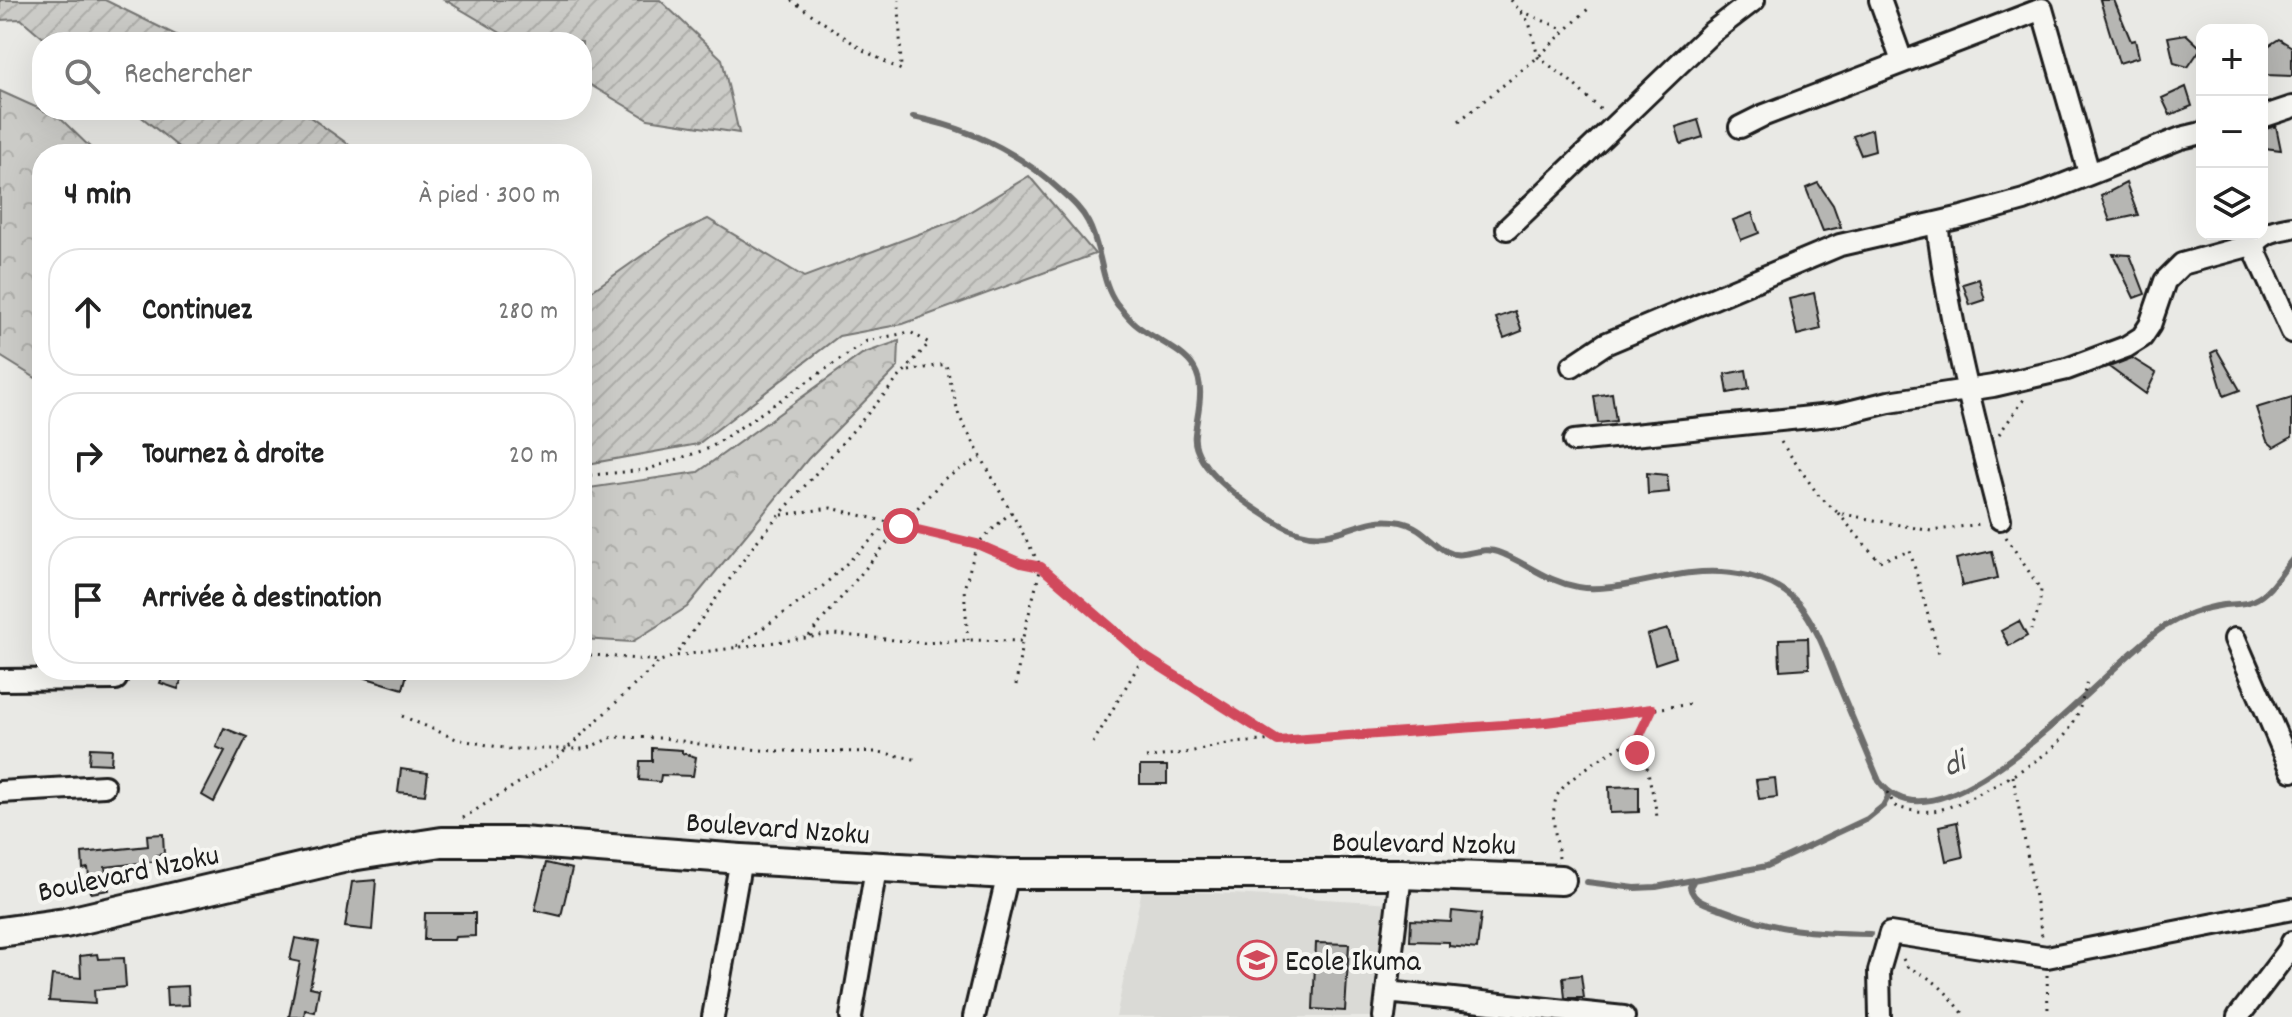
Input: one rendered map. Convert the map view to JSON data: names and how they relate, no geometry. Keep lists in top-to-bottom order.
{
  "streets": {
    "street": ["Boulevard Nzoku"]
  },
  "water": ["di"],
  "places": {
    "school or university": ["Ecole Ikuma"]
  },
  "page": {
    "map_buttons": ["+", "−"],
    "search": "Rechercher",
    "heading": ["4 min", "À pied · 300 m"],
    "list": [
      ["Continuez", "280 m"],
      ["Tournez à droite", "20 m"],
      "Arrivée à destination"
    ]
  }
}
